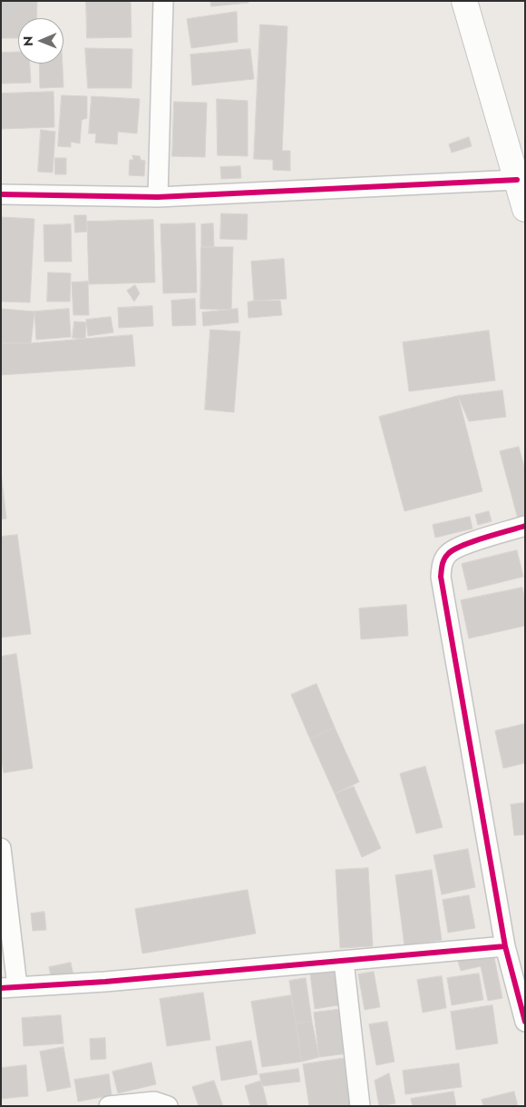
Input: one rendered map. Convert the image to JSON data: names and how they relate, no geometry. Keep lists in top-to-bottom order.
{
  "north": "left"
}
